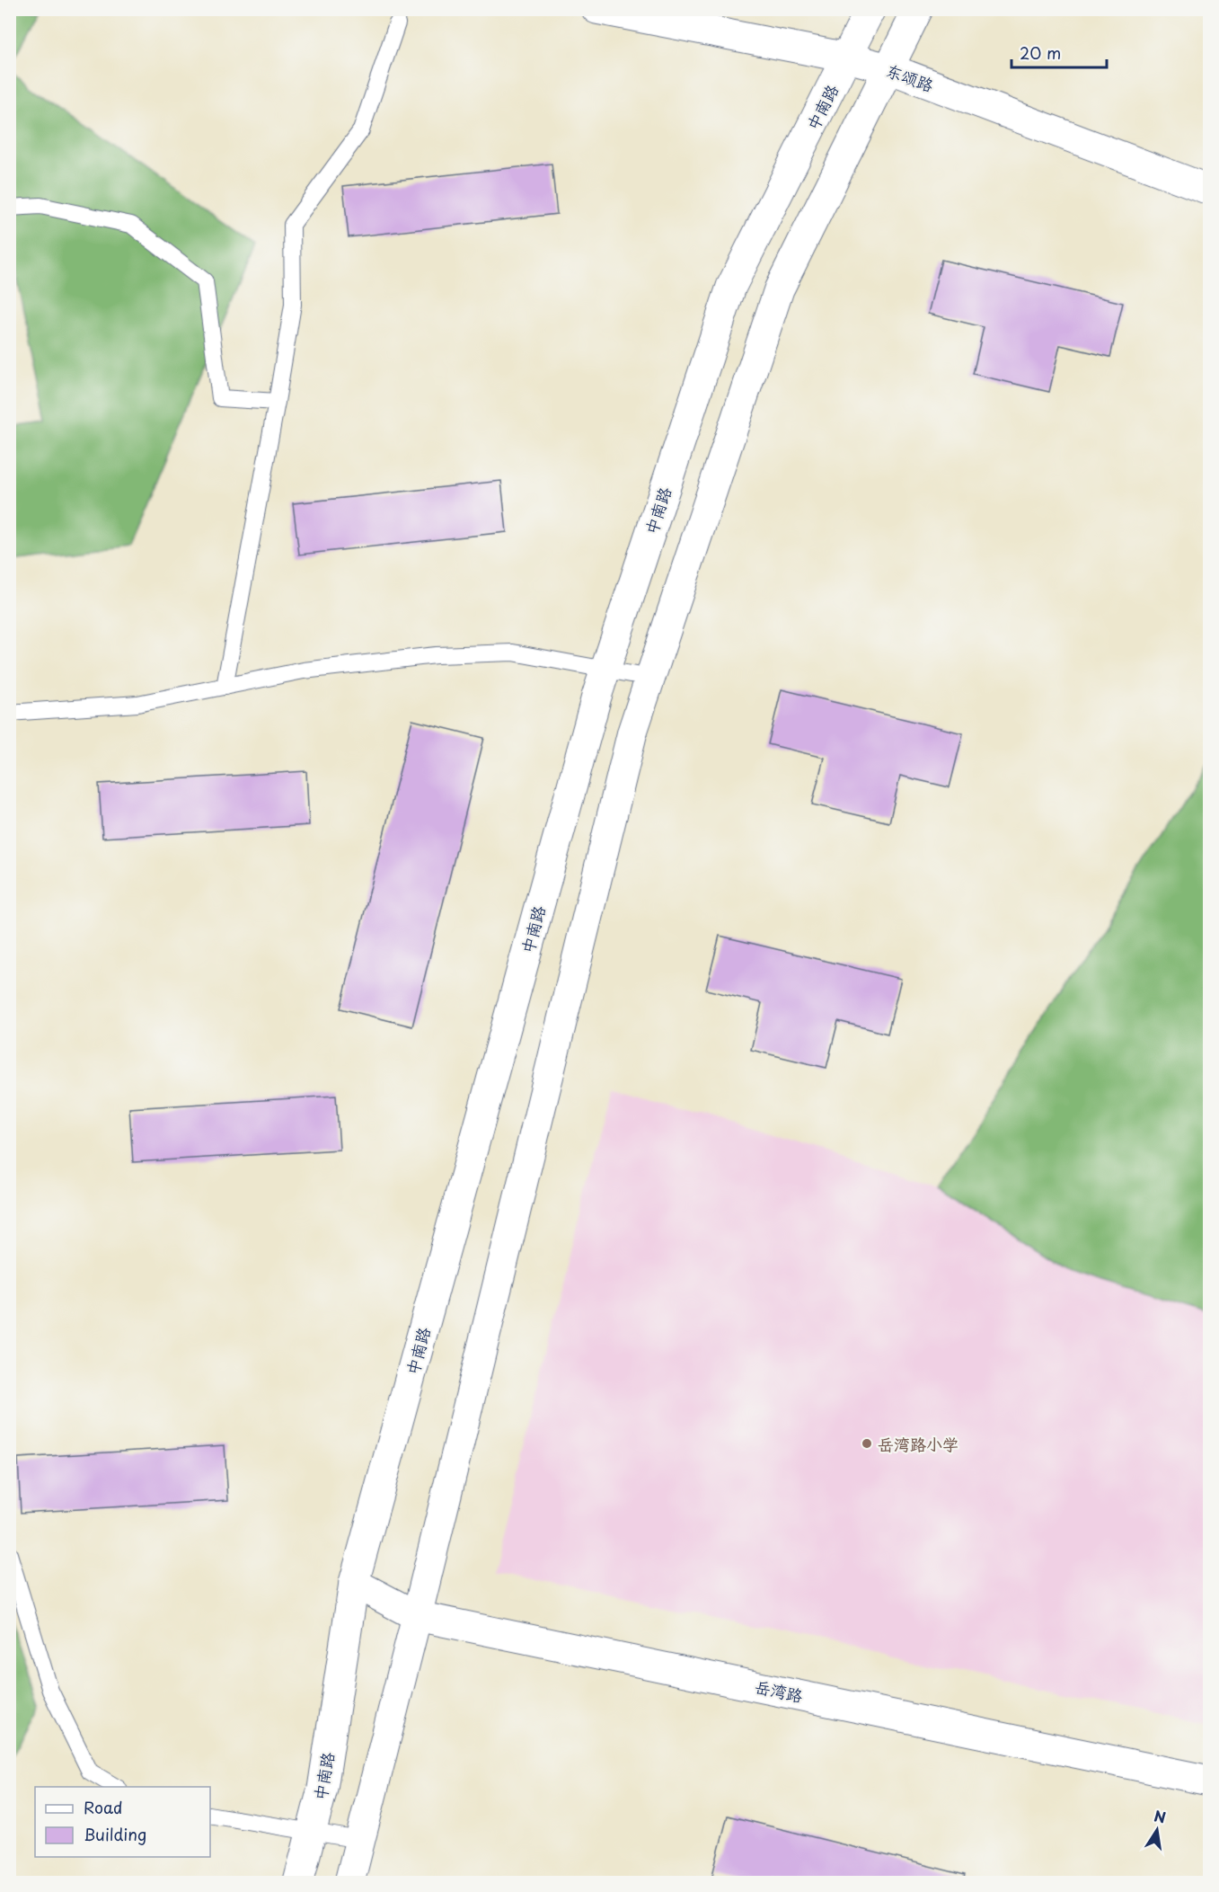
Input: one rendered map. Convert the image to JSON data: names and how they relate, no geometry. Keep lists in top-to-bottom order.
{
  "streets": {
    "main road": ["东颂路", "中南路", "岳湾路"]
  },
  "crossings": [
    ["东颂路", "中南路"],
    ["中南路", "岳湾路"]
  ],
  "places": ["岳湾路小学"],
  "legend": ["Road", "Building"],
  "scale_bar": "20 m",
  "north": "top"
}
